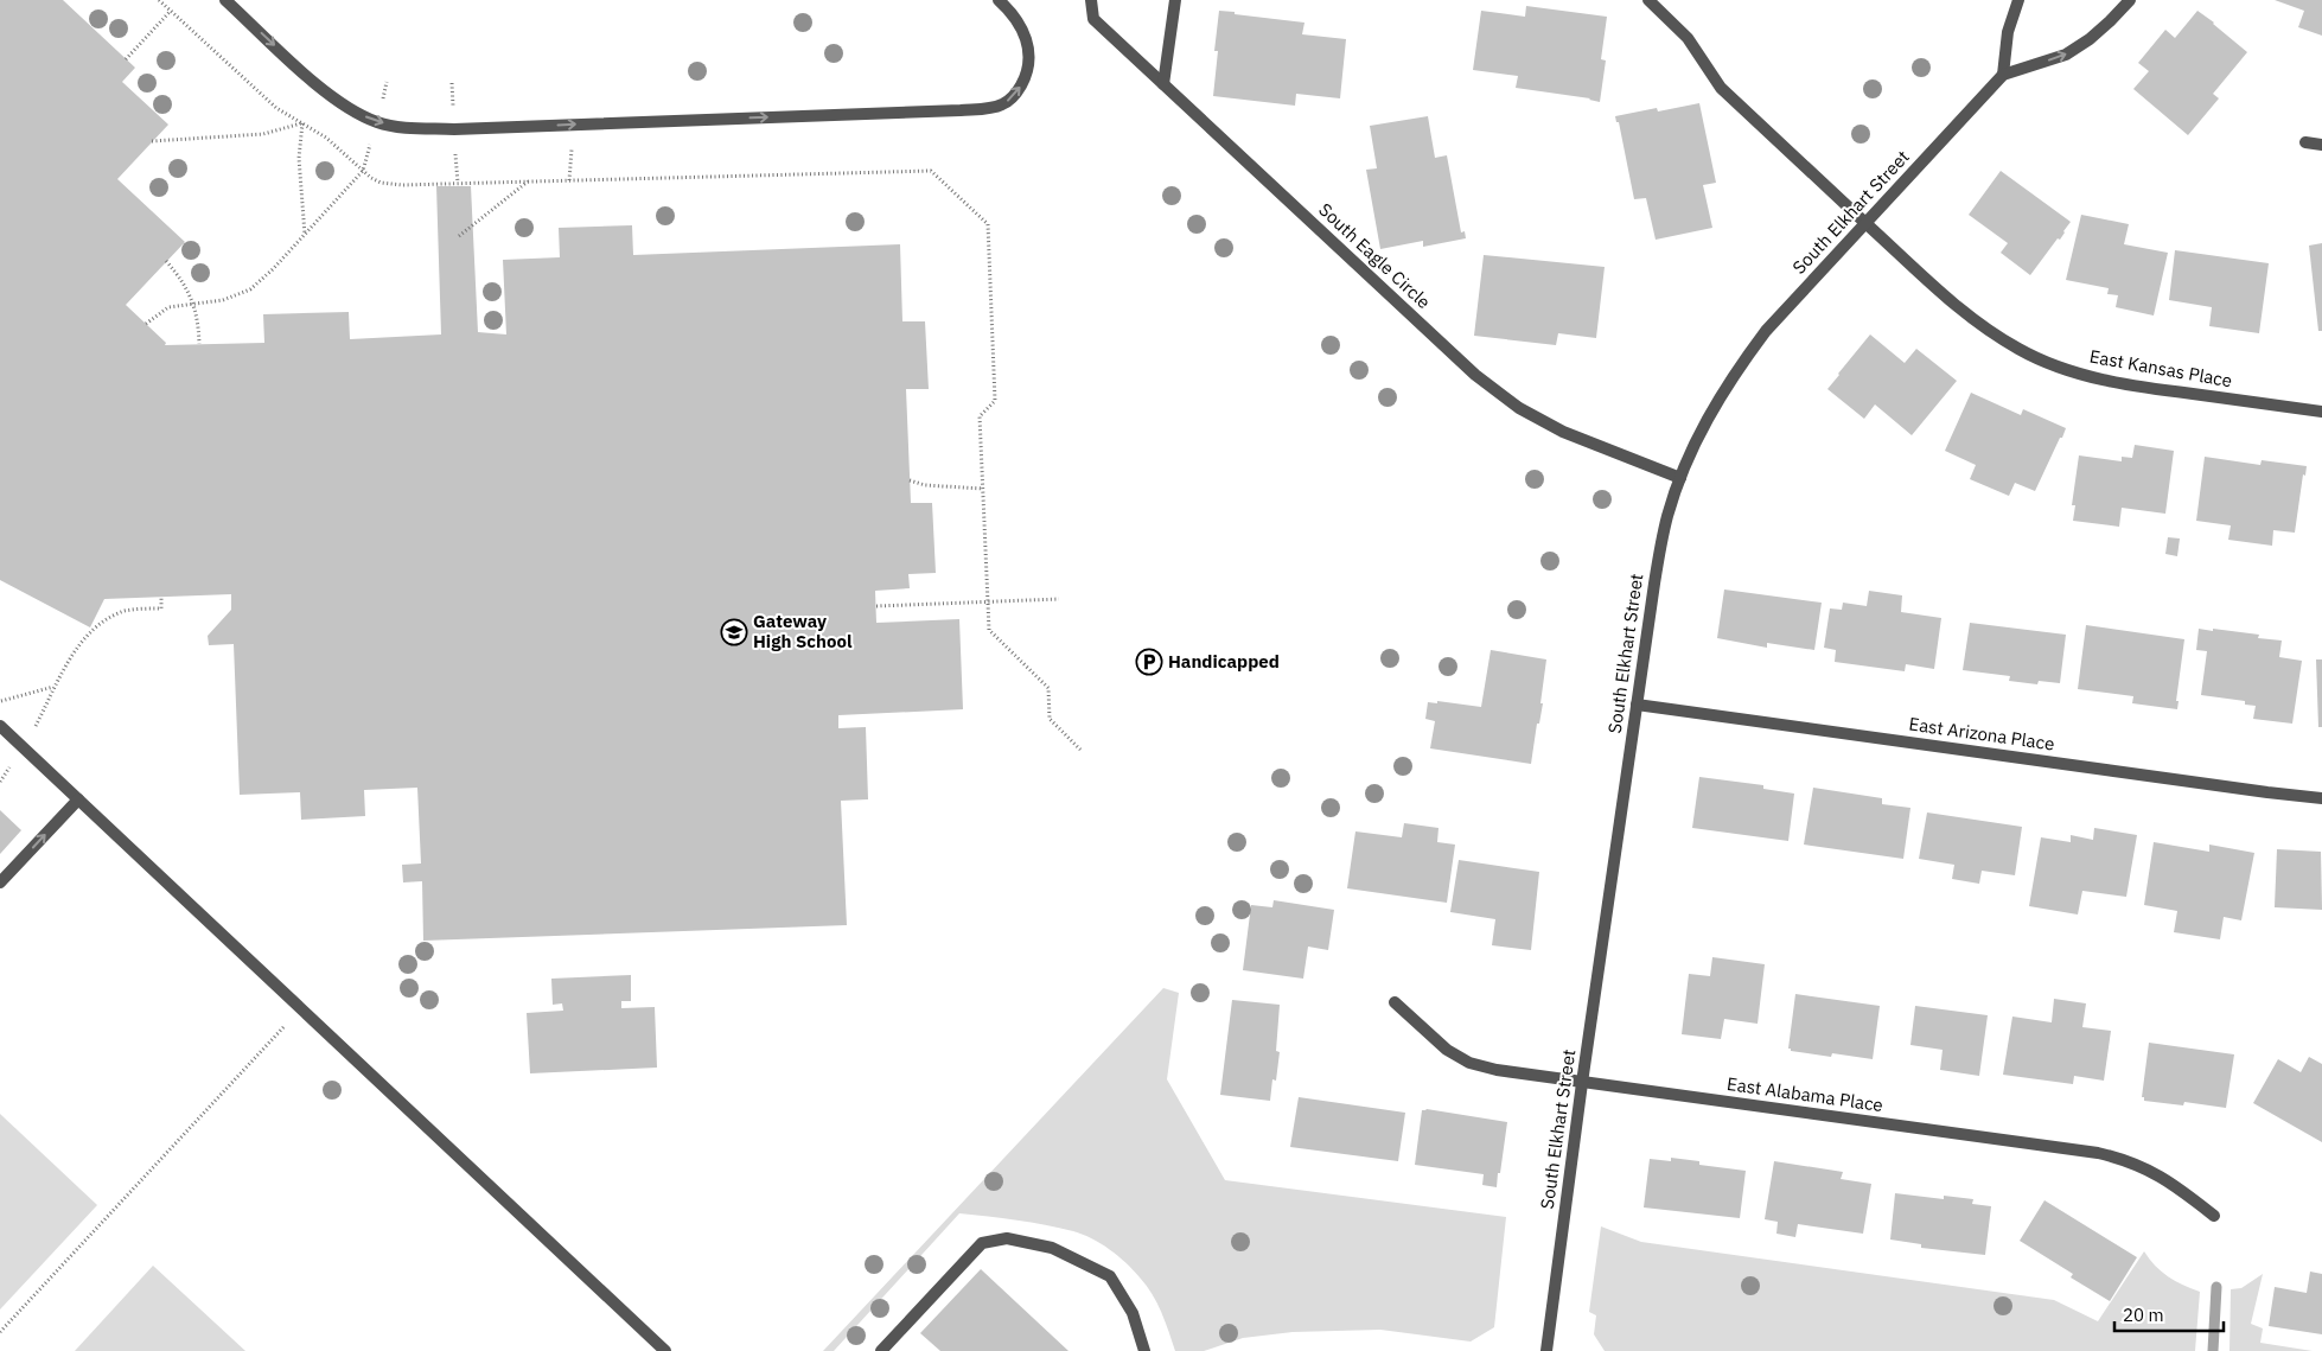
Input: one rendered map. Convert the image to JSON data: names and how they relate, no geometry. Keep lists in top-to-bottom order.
{
  "streets": {
    "street": [
      "South Elkhart Street",
      "South Eagle Circle",
      "East Kansas Place",
      "East Arizona Place",
      "East Alabama Place"
    ]
  },
  "crossings": [
    ["South Elkhart Street", "South Eagle Circle"],
    ["South Elkhart Street", "East Kansas Place"],
    ["South Elkhart Street", "East Arizona Place"],
    ["South Elkhart Street", "East Alabama Place"]
  ],
  "places": {
    "school or university": ["Gateway High School"],
    "parking": ["Handicapped"]
  },
  "scale_bar": "20 m"
}
